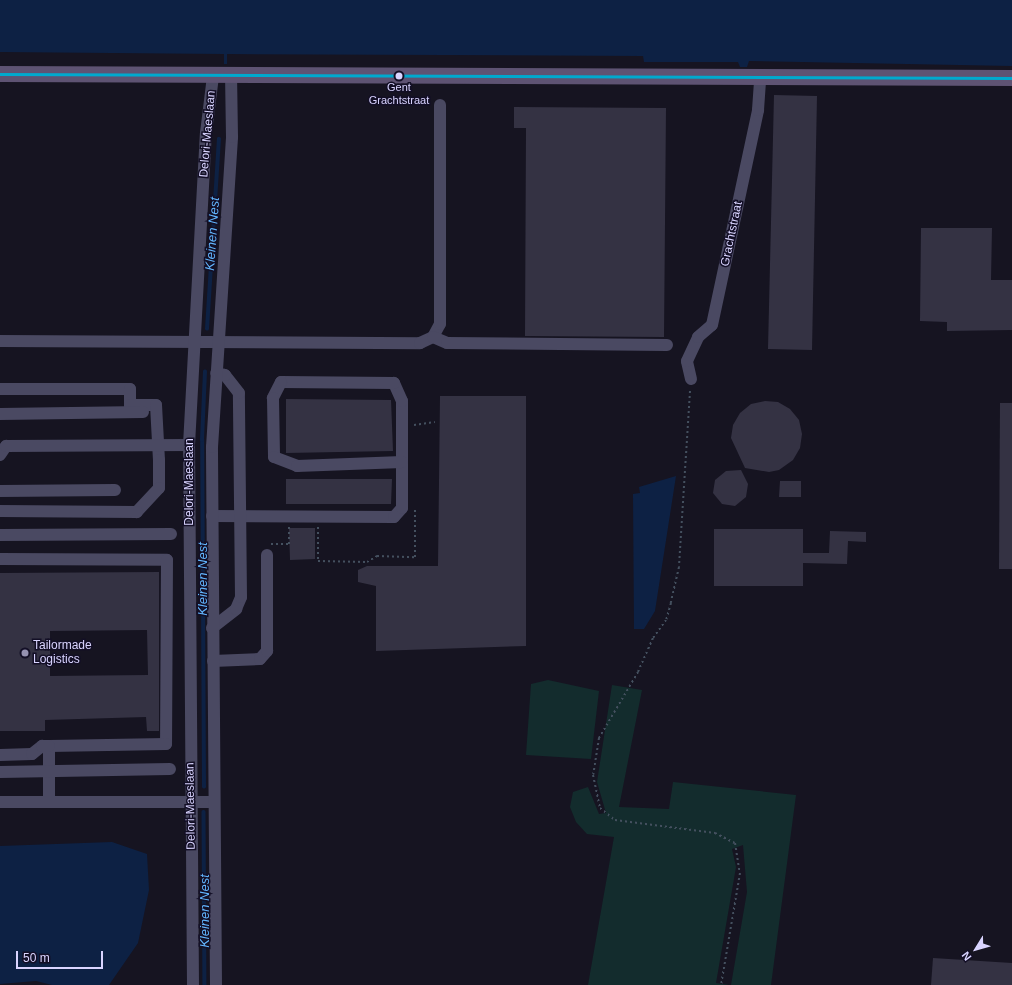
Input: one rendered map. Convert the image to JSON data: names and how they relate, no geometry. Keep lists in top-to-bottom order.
{
  "streets": {
    "street": ["Delori-Maeslaan", "Grachtstraat"]
  },
  "water": ["Kleinen Nest"],
  "places": ["Gent Grachtstraat", "Tailormade Logistics"],
  "scale_bar": "50 m",
  "north": "bottom left"
}
